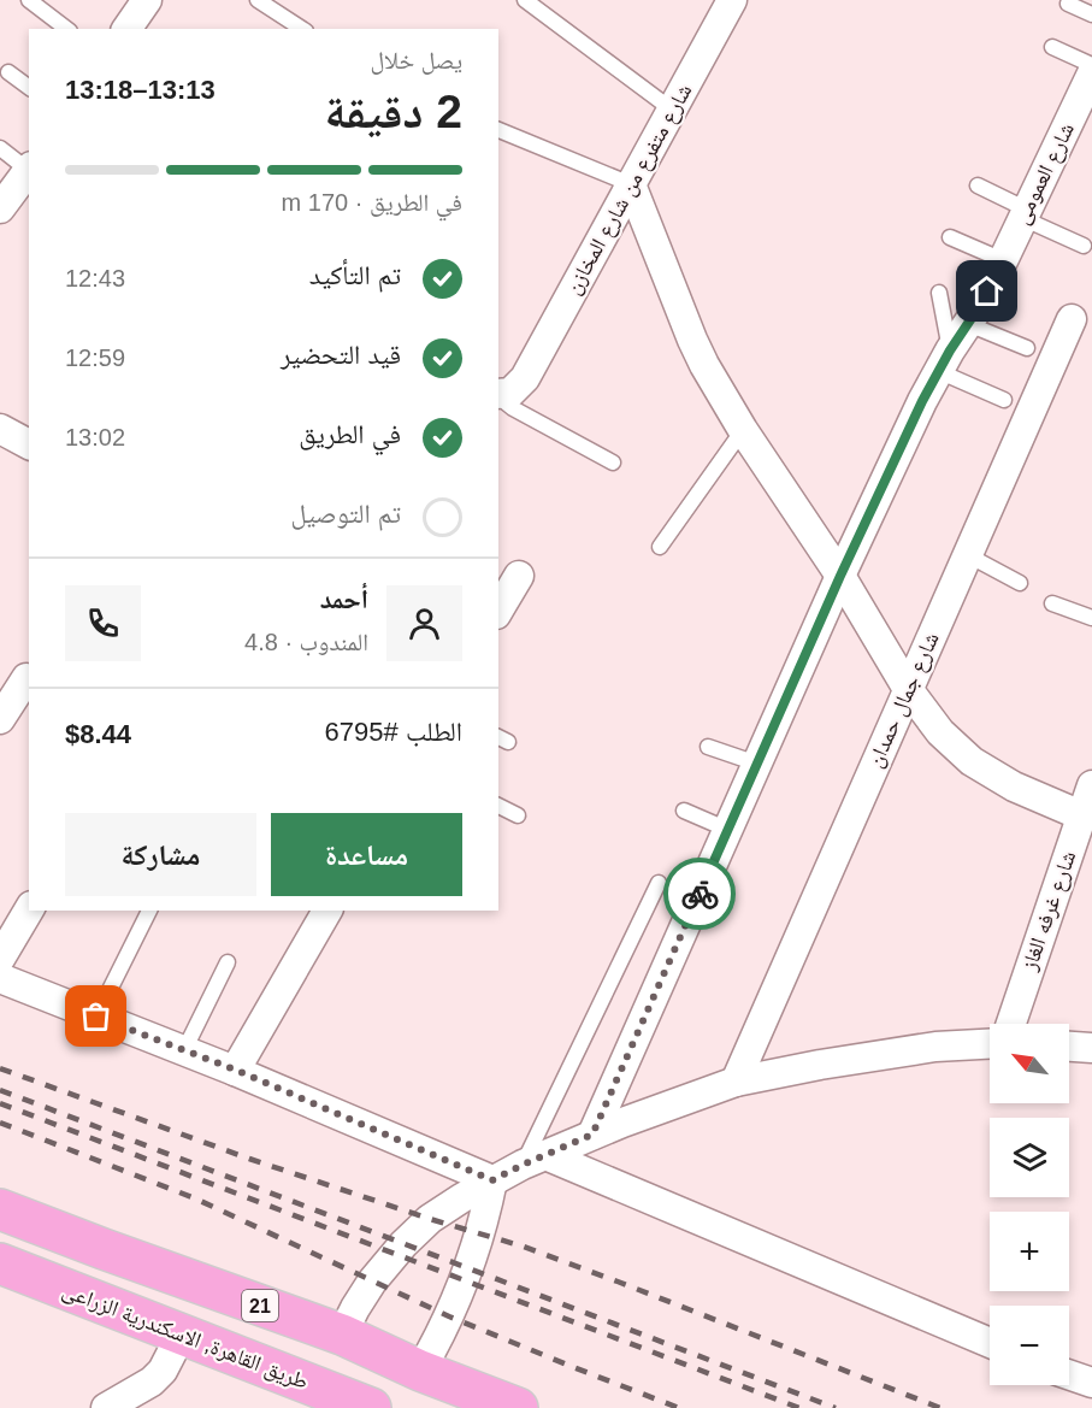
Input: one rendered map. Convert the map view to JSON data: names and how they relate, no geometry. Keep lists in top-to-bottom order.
{
  "streets": {
    "highway": ["21", "طريق القاهرة, الاسكندرية الزراعى"],
    "street": [
      "شارع العمومى",
      "شارع متفرع من شارع المخازن",
      "شارع جمال حمدان",
      "شارع غرفه الغاز"
    ]
  },
  "north": "top left",
  "page": {
    "heading": ["2 دقيقة", "يصل خلال", "13:13–13:18"],
    "panel": [
      "أحمد",
      "المندوب · 4.8",
      "الطلب #6795",
      "$8.44"
    ],
    "bar": "في الطريق · 170 m",
    "list": [
      ["تم التأكيد", "12:43"],
      ["قيد التحضير", "12:59"],
      ["في الطريق", "13:02"],
      "تم التوصيل"
    ],
    "buttons": ["مساعدة", "مشاركة"],
    "map_buttons": ["+", "−"]
  }
}
